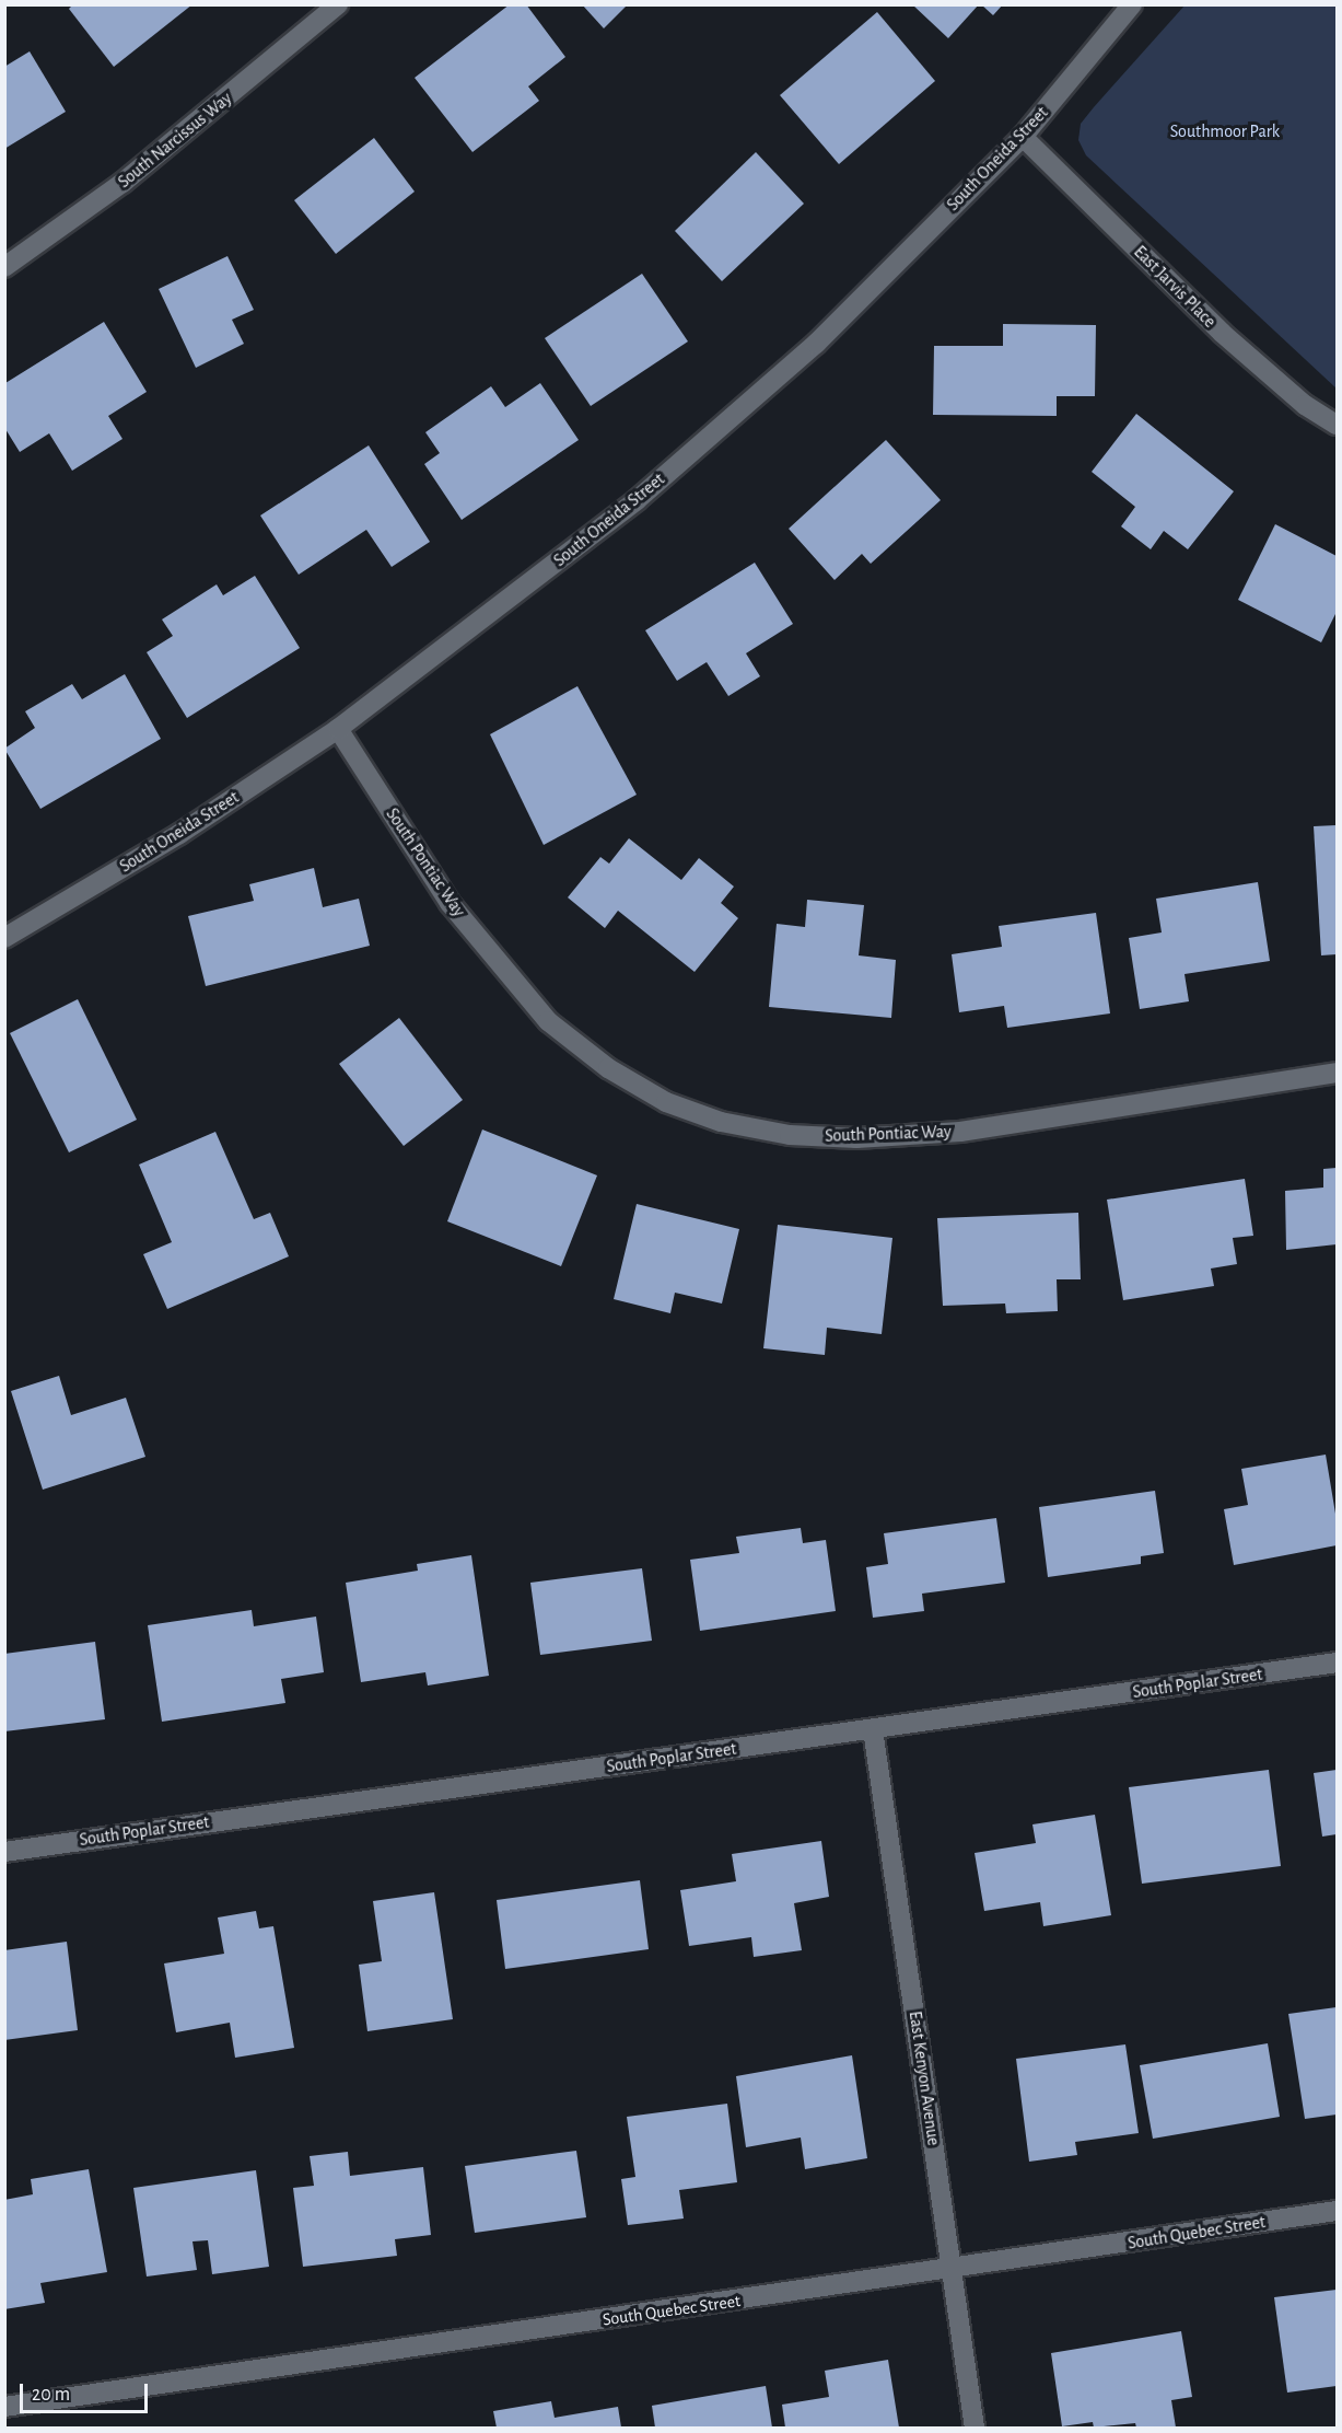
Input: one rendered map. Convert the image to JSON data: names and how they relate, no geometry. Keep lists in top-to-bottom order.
{
  "streets": {
    "street": [
      "South Narcissus Way",
      "South Oneida Street",
      "East Jarvis Place",
      "South Pontiac Way",
      "South Poplar Street",
      "East Kenyon Avenue",
      "South Quebec Street"
    ]
  },
  "crossings": [
    ["South Oneida Street", "East Jarvis Place"],
    ["South Oneida Street", "South Pontiac Way"],
    ["South Poplar Street", "East Kenyon Avenue"],
    ["East Kenyon Avenue", "South Quebec Street"]
  ],
  "parks": ["Southmoor Park"],
  "scale_bar": "20 m"
}
